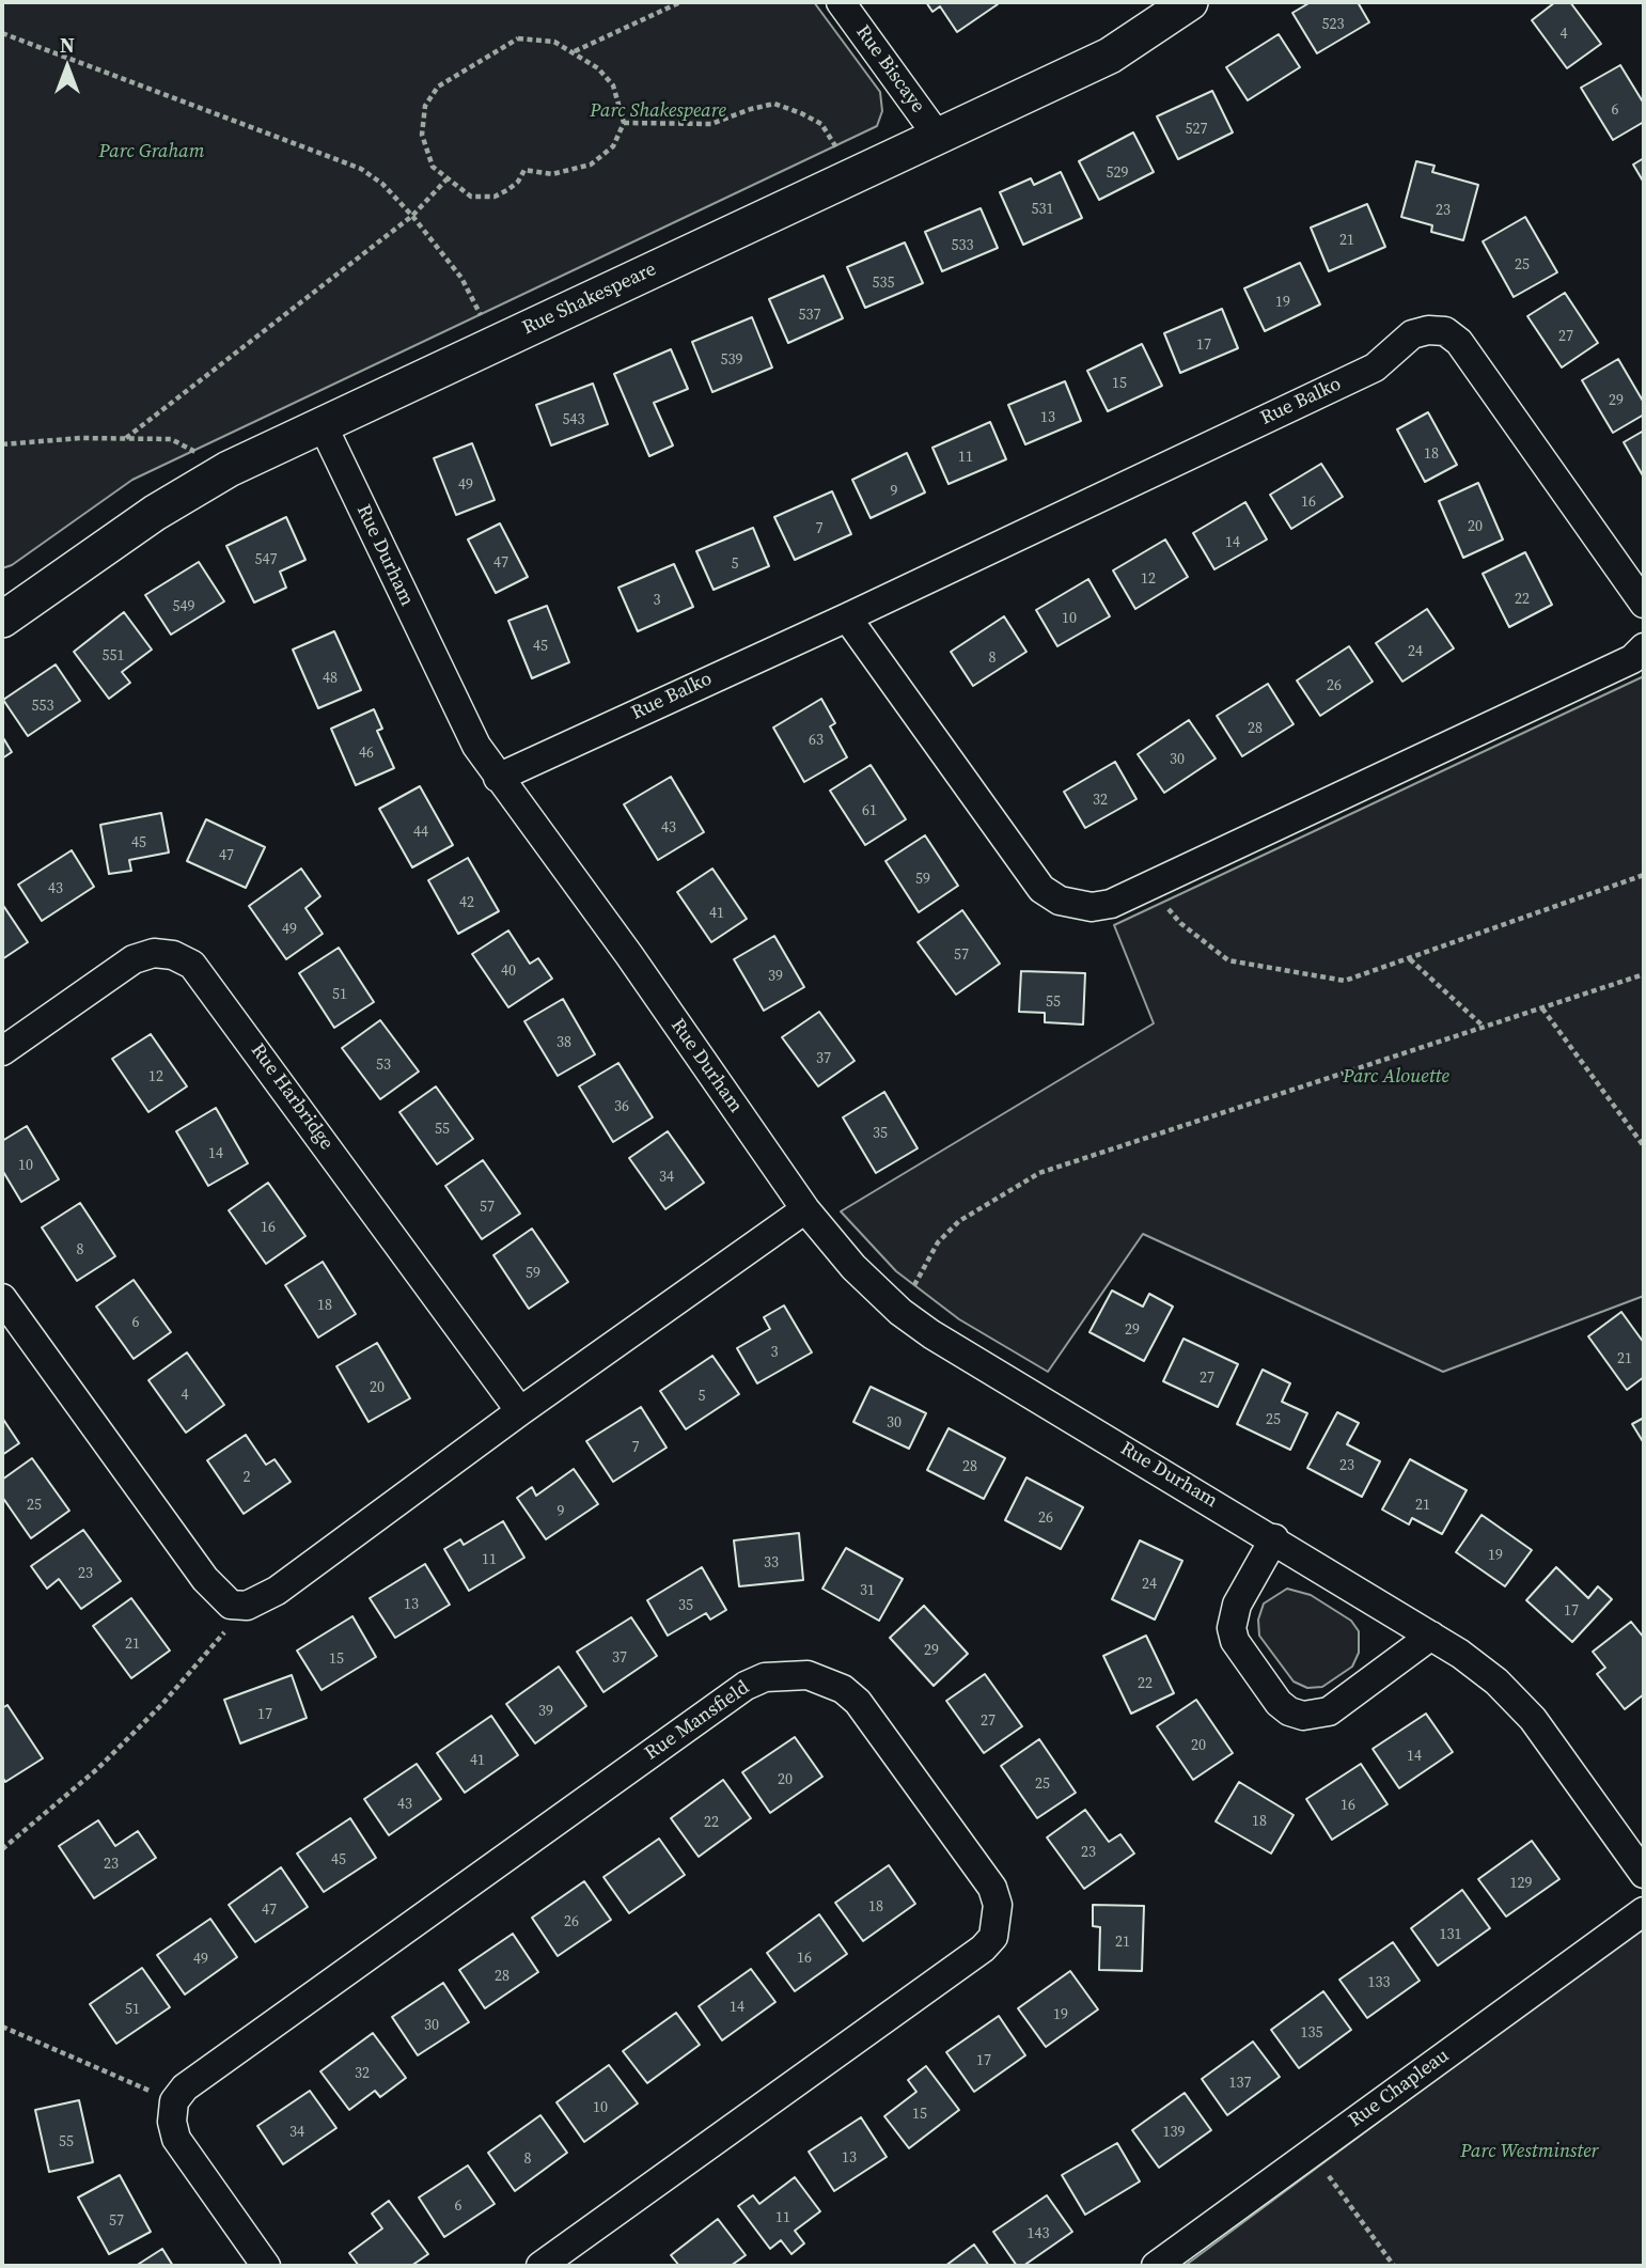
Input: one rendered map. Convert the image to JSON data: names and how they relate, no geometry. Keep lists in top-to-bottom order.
{
  "streets": {
    "street": [
      "Rue Biscaye",
      "Rue Shakespeare",
      "Rue Balko",
      "Rue Durham",
      "Rue Harbridge",
      "Rue Mansfield",
      "Rue Chapleau"
    ]
  },
  "crossings": [
    ["Rue Biscaye", "Rue Shakespeare"],
    ["Rue Shakespeare", "Rue Durham"],
    ["Rue Balko", "Rue Durham"]
  ],
  "parks": [
    "Parc Shakespeare",
    "Parc Graham",
    "Parc Alouette",
    "Parc Westminster"
  ],
  "house_numbers": [
    "523",
    "4",
    "6",
    "527",
    "529",
    "531",
    "23",
    "21",
    "533",
    "25",
    "535",
    "19",
    "537",
    "27",
    "17",
    "539",
    "15",
    "29",
    "13",
    "543",
    "18",
    "11",
    "49",
    "9",
    "16",
    "20",
    "7",
    "14",
    "547",
    "47",
    "5",
    "12",
    "22",
    "3",
    "549",
    "10",
    "45",
    "24",
    "551",
    "8",
    "48",
    "26",
    "553",
    "28",
    "63",
    "46",
    "30",
    "32",
    "61",
    "43",
    "44",
    "45",
    "47",
    "59",
    "43",
    "42",
    "41",
    "49",
    "57",
    "40",
    "39",
    "51",
    "55",
    "38",
    "37",
    "53",
    "12",
    "36",
    "55",
    "35",
    "14",
    "10",
    "34",
    "57",
    "16",
    "8",
    "59",
    "18",
    "6",
    "29",
    "3",
    "21",
    "27",
    "20",
    "4",
    "5",
    "25",
    "30",
    "7",
    "23",
    "28",
    "2",
    "25",
    "21",
    "9",
    "26",
    "19",
    "11",
    "33",
    "23",
    "24",
    "31",
    "13",
    "35",
    "17",
    "21",
    "29",
    "37",
    "15",
    "22",
    "39",
    "17",
    "27",
    "20",
    "14",
    "41",
    "20",
    "25",
    "43",
    "16",
    "18",
    "22",
    "23",
    "45",
    "23",
    "129",
    "18",
    "47",
    "26",
    "131",
    "21",
    "16",
    "49",
    "28",
    "133",
    "14",
    "51",
    "19",
    "30",
    "135",
    "17",
    "32",
    "137",
    "10",
    "15",
    "34",
    "139",
    "55",
    "13",
    "8",
    "6",
    "11",
    "57",
    "143"
  ],
  "north": "top"
}
